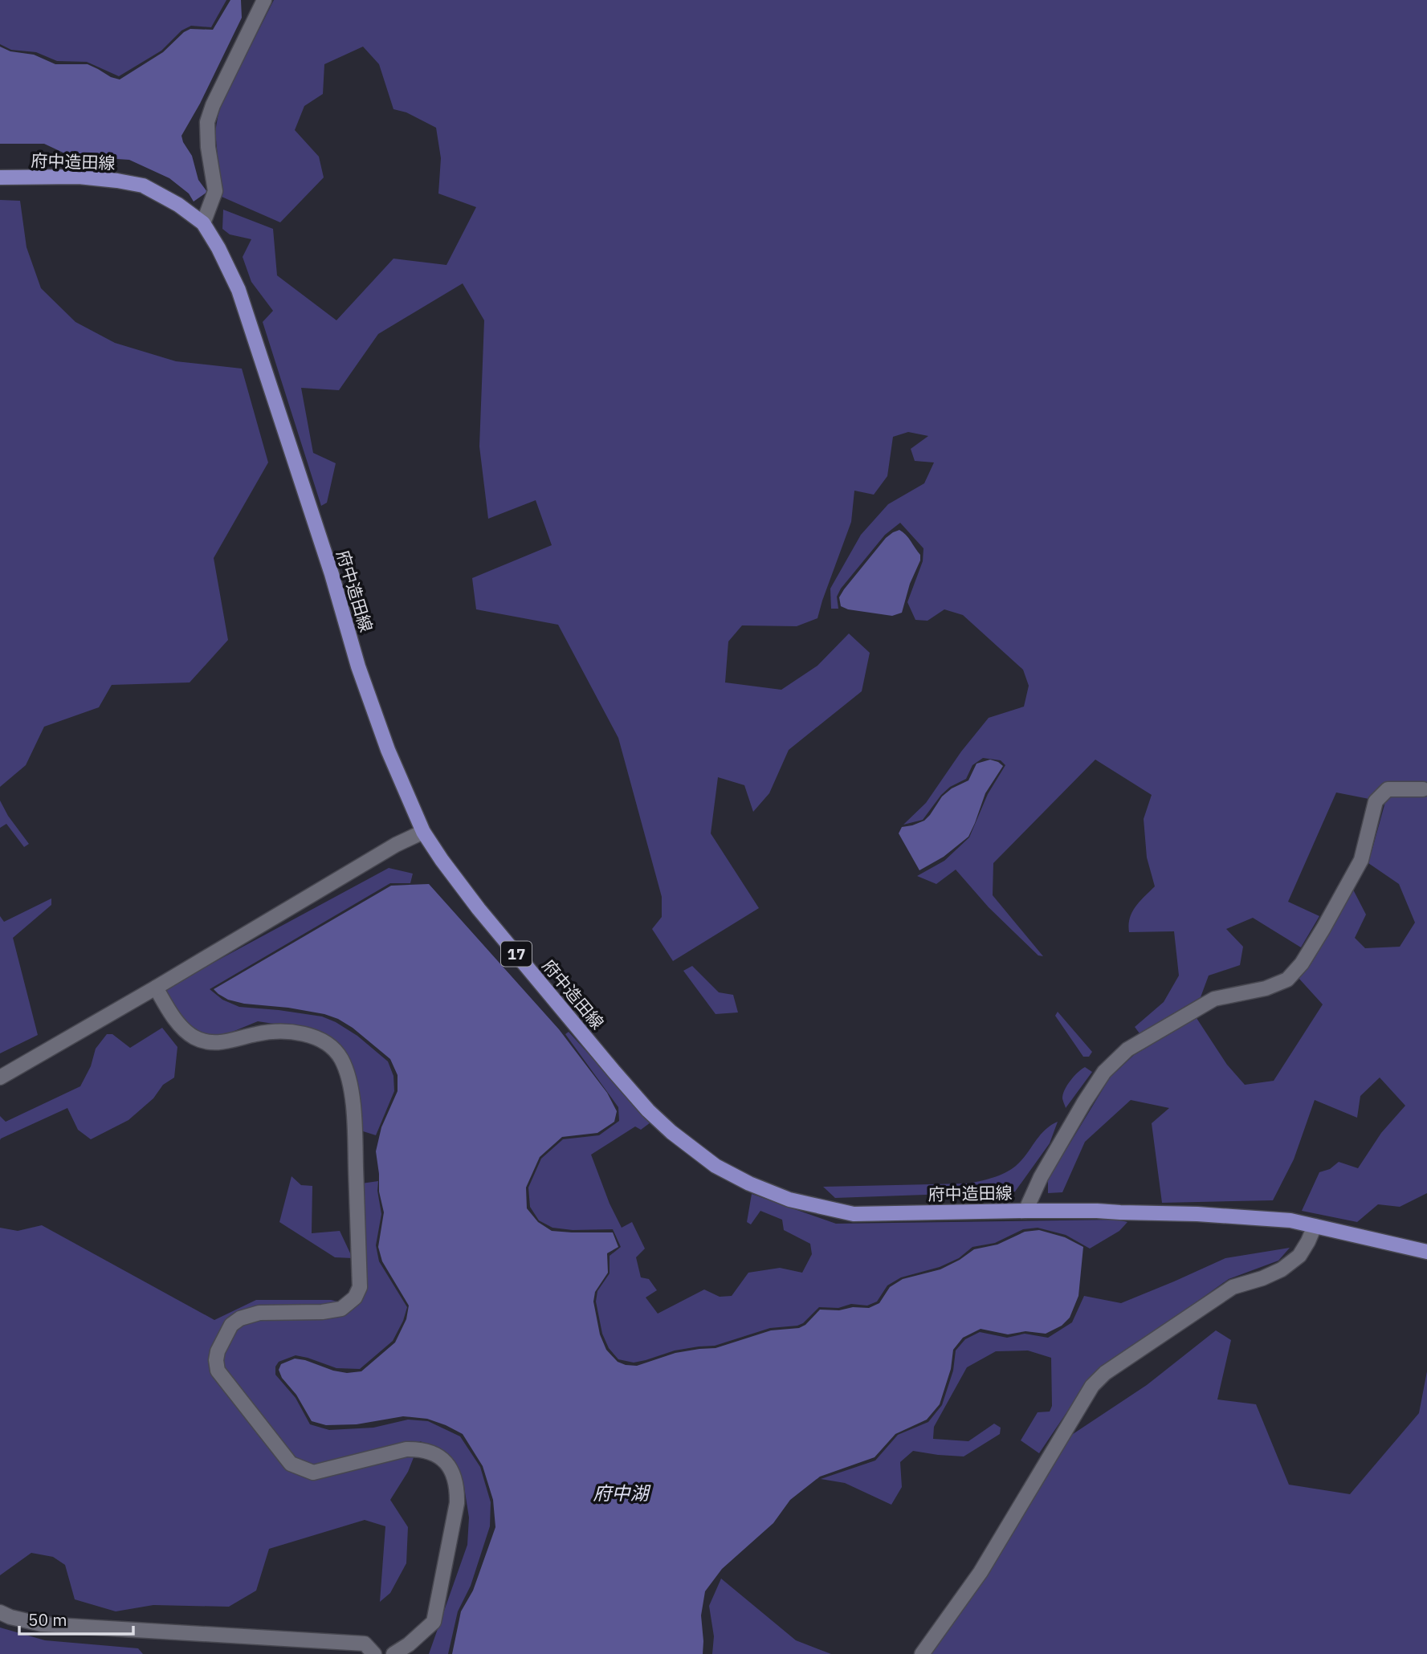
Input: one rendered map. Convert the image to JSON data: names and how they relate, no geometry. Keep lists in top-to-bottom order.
{
  "streets": {
    "main road": ["府中造田線", "17"]
  },
  "water": ["府中湖"],
  "scale_bar": "50 m"
}
